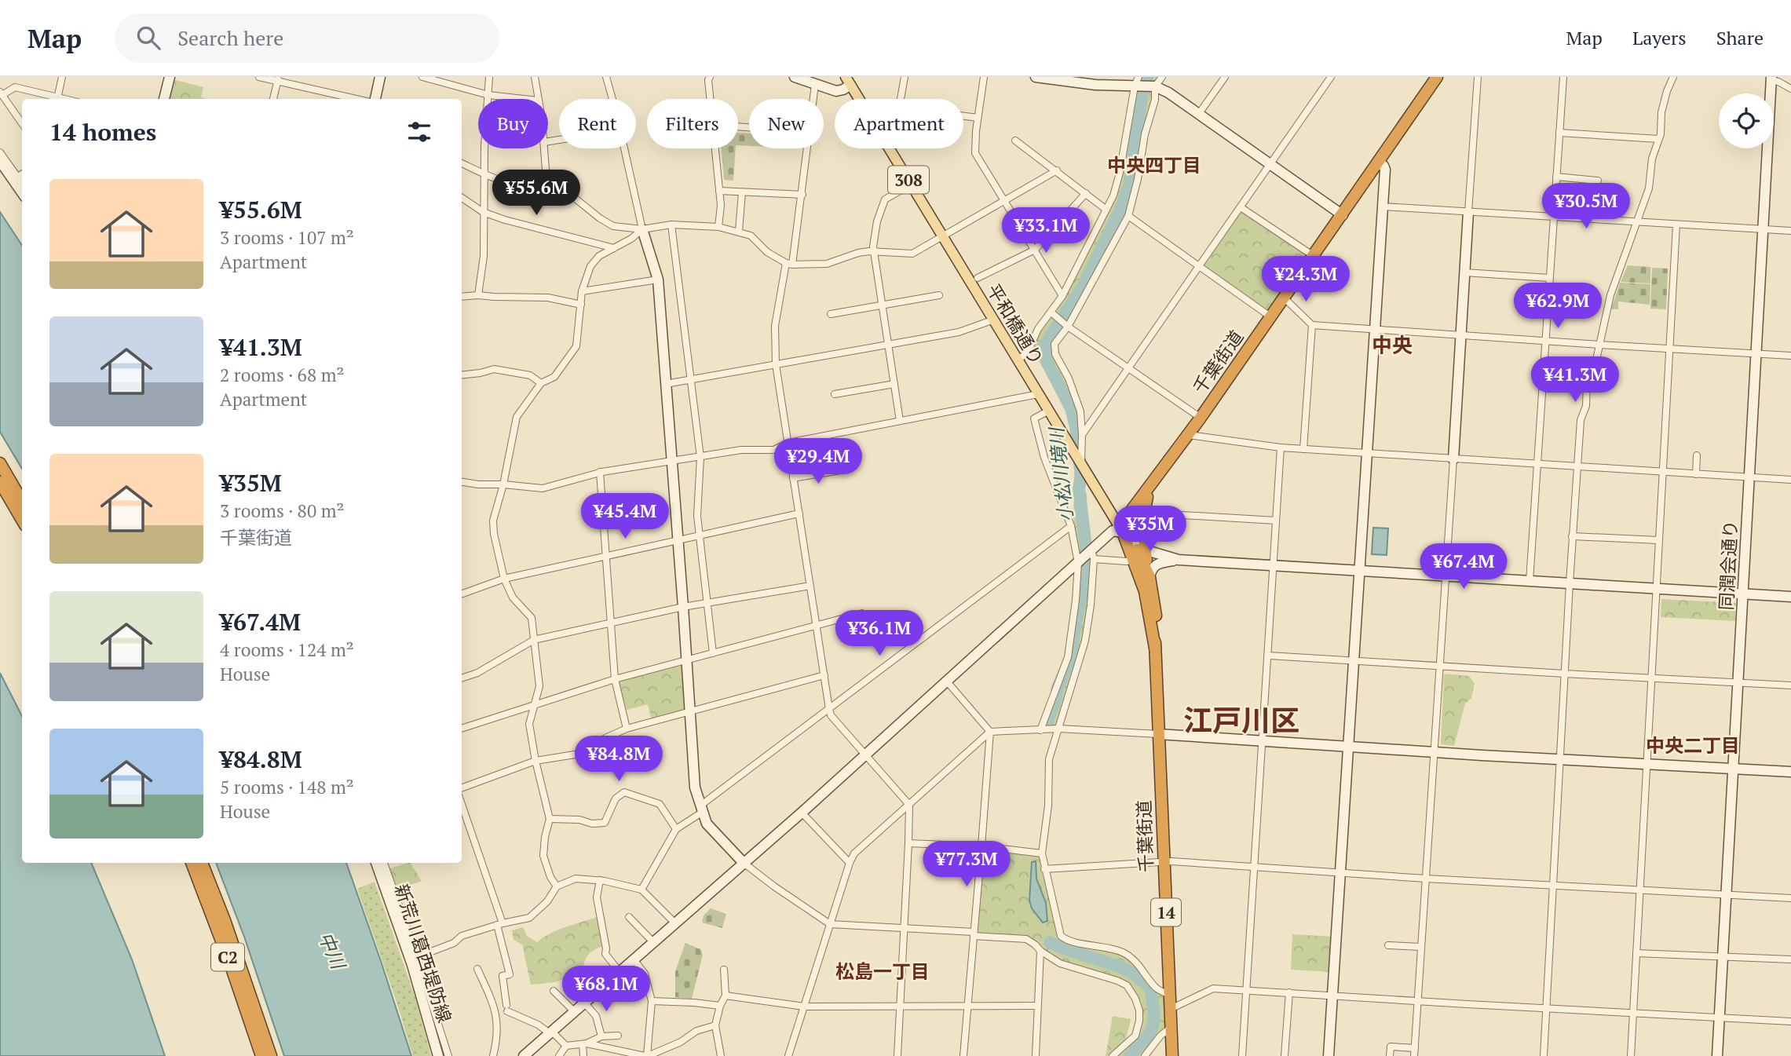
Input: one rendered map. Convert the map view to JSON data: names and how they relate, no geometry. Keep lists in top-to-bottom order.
{
  "streets": {
    "highway": ["千葉街道", "14", "C2"],
    "main road": ["308", "平和橋通り"],
    "street": ["同潤会通り", "新荒川葛西堤防線"]
  },
  "crossings": [
    ["平和橋通り", "千葉街道"]
  ],
  "districts": [
    "中央四丁目",
    "中央",
    "江戸川区",
    "中央二丁目",
    "松島一丁目"
  ],
  "water": ["小松川境川", "中川"],
  "page": {
    "header": "Map",
    "search": "Search here",
    "nav": ["Map", "Layers", "Share"],
    "chip": [
      "Buy",
      "Rent",
      "Filters",
      "New",
      "Apartment"
    ],
    "heading": "14 homes",
    "list": [
      {
        "name": "¥55.6M",
        "note": "3 rooms · 107 m² · Apartment"
      },
      {
        "name": "¥41.3M",
        "note": "2 rooms · 68 m² · Apartment"
      },
      {
        "name": "¥35M",
        "note": "3 rooms · 80 m² · 千葉街道"
      },
      {
        "name": "¥67.4M",
        "note": "4 rooms · 124 m² · House"
      },
      {
        "name": "¥84.8M",
        "note": "5 rooms · 148 m² · House"
      }
    ],
    "price": [
      "¥55.6M",
      "¥30.5M",
      "¥33.1M",
      "¥24.3M",
      "¥62.9M",
      "¥41.3M",
      "¥29.4M",
      "¥45.4M",
      "¥35M",
      "¥67.4M",
      "¥36.1M",
      "¥84.8M",
      "¥77.3M",
      "¥68.1M"
    ]
  }
}
